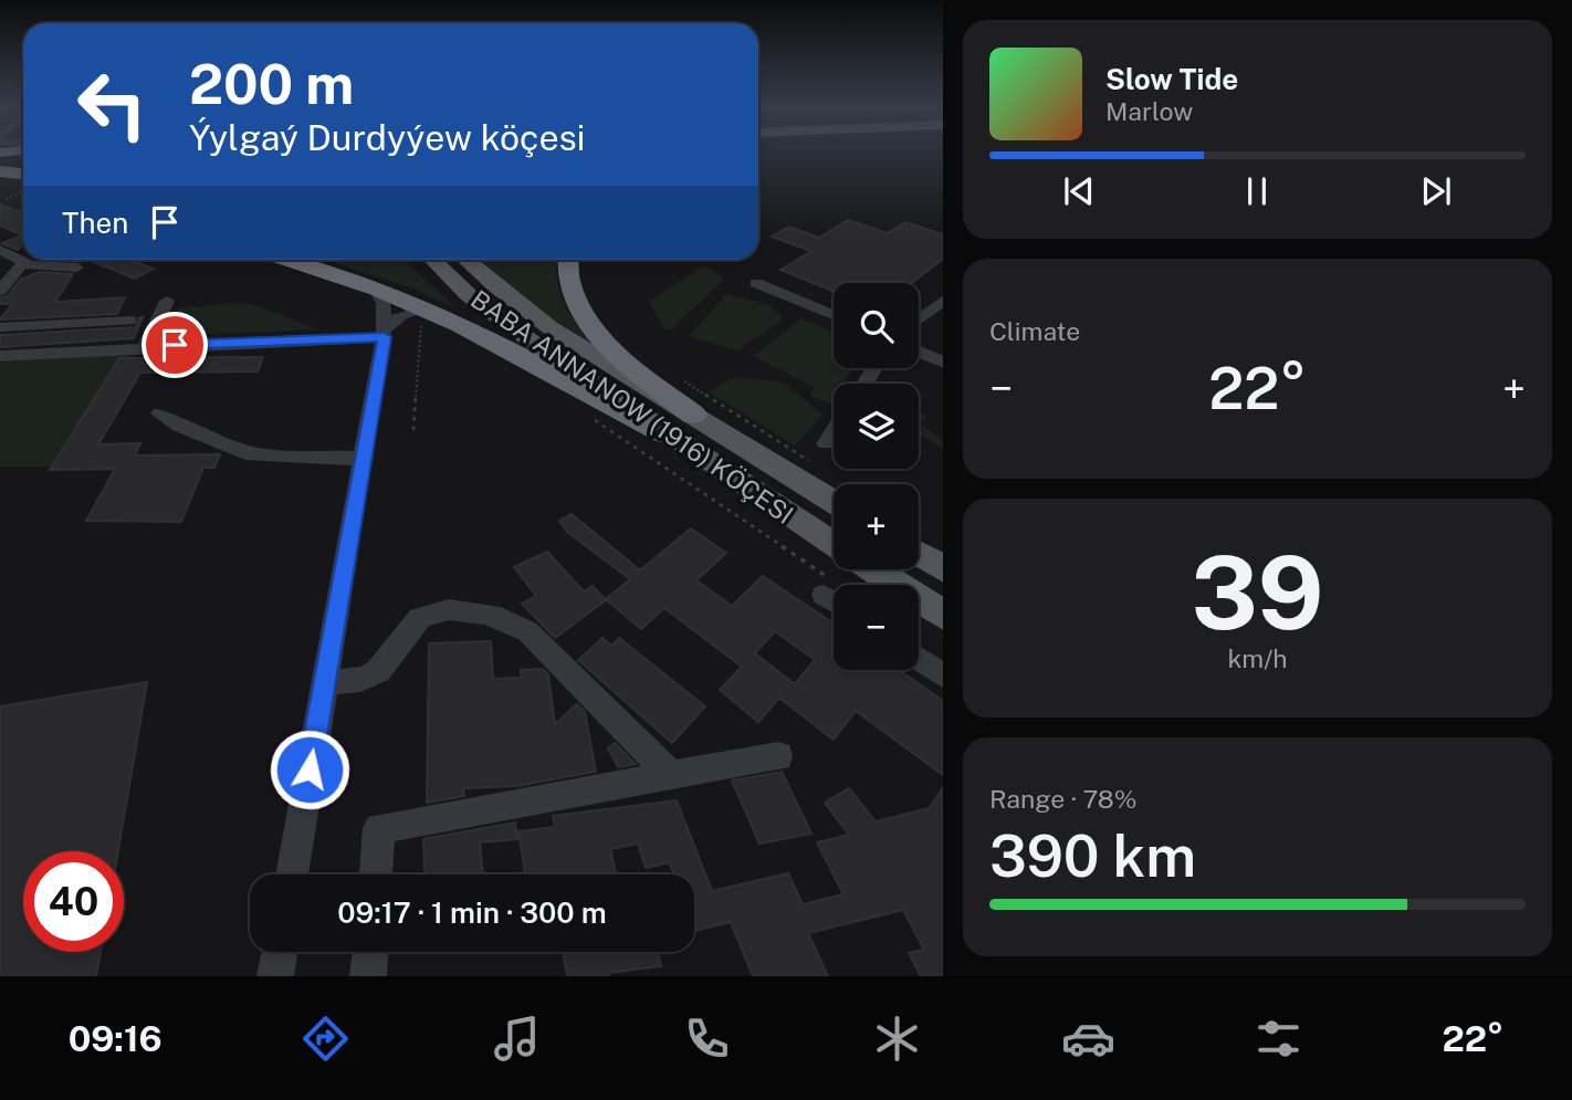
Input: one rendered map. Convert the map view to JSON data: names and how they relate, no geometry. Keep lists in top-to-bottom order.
{
  "streets": {
    "main road": ["BABA ANNANOW (1916) KÖÇESI"]
  },
  "page": {
    "turn": ["200 m", "Ýylgaý Durdyýew köçesi"],
    "song": ["Slow Tide", "Marlow"],
    "then": "Then",
    "tile": [
      "Climate",
      ["39", "km/h"],
      ["Range · 78%", "390 km"]
    ],
    "map_buttons": ["+", "−"],
    "heat": ["−", "22°", "+"],
    "limit": "40",
    "trip": "09:17 · 1 min · 300 m",
    "tabs": ["09:16", "22°"]
  }
}
